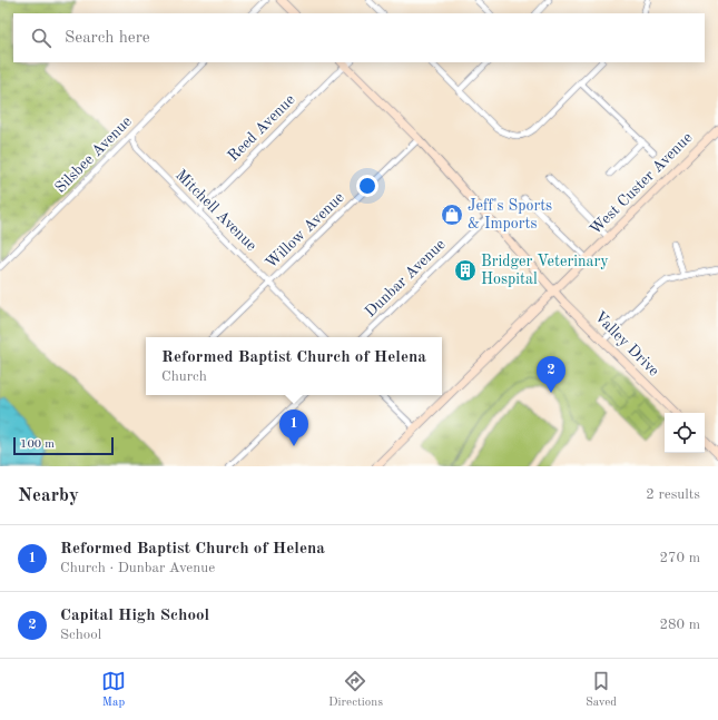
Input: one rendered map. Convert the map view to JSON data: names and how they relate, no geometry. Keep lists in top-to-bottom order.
{
  "streets": {
    "main road": ["West Custer Avenue", "Valley Drive"],
    "street": [
      "Reed Avenue",
      "Silsbee Avenue",
      "Mitchell Avenue",
      "Willow Avenue",
      "Dunbar Avenue"
    ]
  },
  "crossings": [
    ["Reed Avenue", "Mitchell Avenue"],
    ["Reed Avenue", "Valley Drive"],
    ["Silsbee Avenue", "Mitchell Avenue"],
    ["West Custer Avenue", "Valley Drive"],
    ["Mitchell Avenue", "Willow Avenue"],
    ["Willow Avenue", "Valley Drive"],
    ["Dunbar Avenue", "Valley Drive"]
  ],
  "places": {
    "shop": ["Jeff's Sports & Imports"],
    "building": ["Bridger Veterinary Hospital"]
  },
  "scale_bar": "100 m",
  "page": {
    "search": "Search here",
    "popup": ["Reformed Baptist Church of Helena", "Church"],
    "pins": ["2", "1"],
    "scale": "100 m",
    "heading": ["Nearby", "2 results"],
    "list": [
      {
        "mark": "1",
        "name": "Reformed Baptist Church of Helena",
        "note": "Church · Dunbar Avenue",
        "value": "270 m"
      },
      {
        "mark": "2",
        "name": "Capital High School",
        "note": "School",
        "value": "280 m"
      }
    ],
    "nav": ["Map", "Directions", "Saved"]
  }
}
